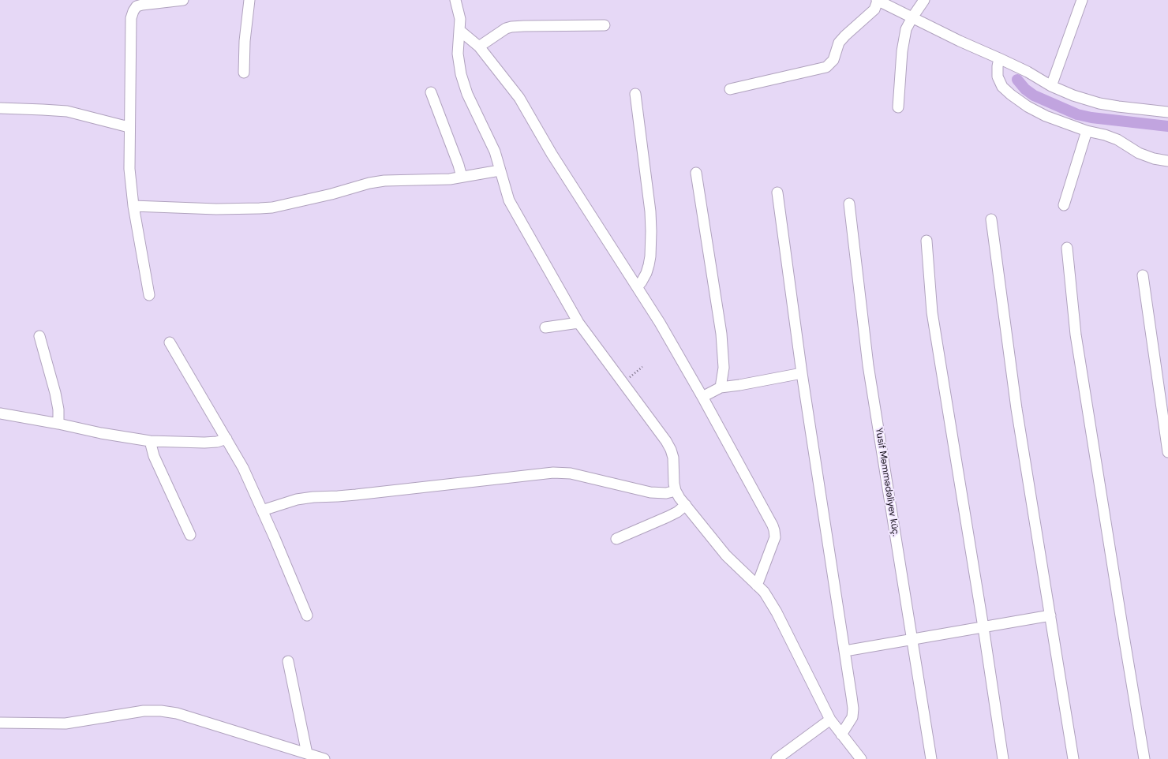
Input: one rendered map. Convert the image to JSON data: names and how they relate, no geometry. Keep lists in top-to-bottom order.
{
  "streets": {
    "street": ["Yusif Məmmədəliyev küç."]
  }
}
